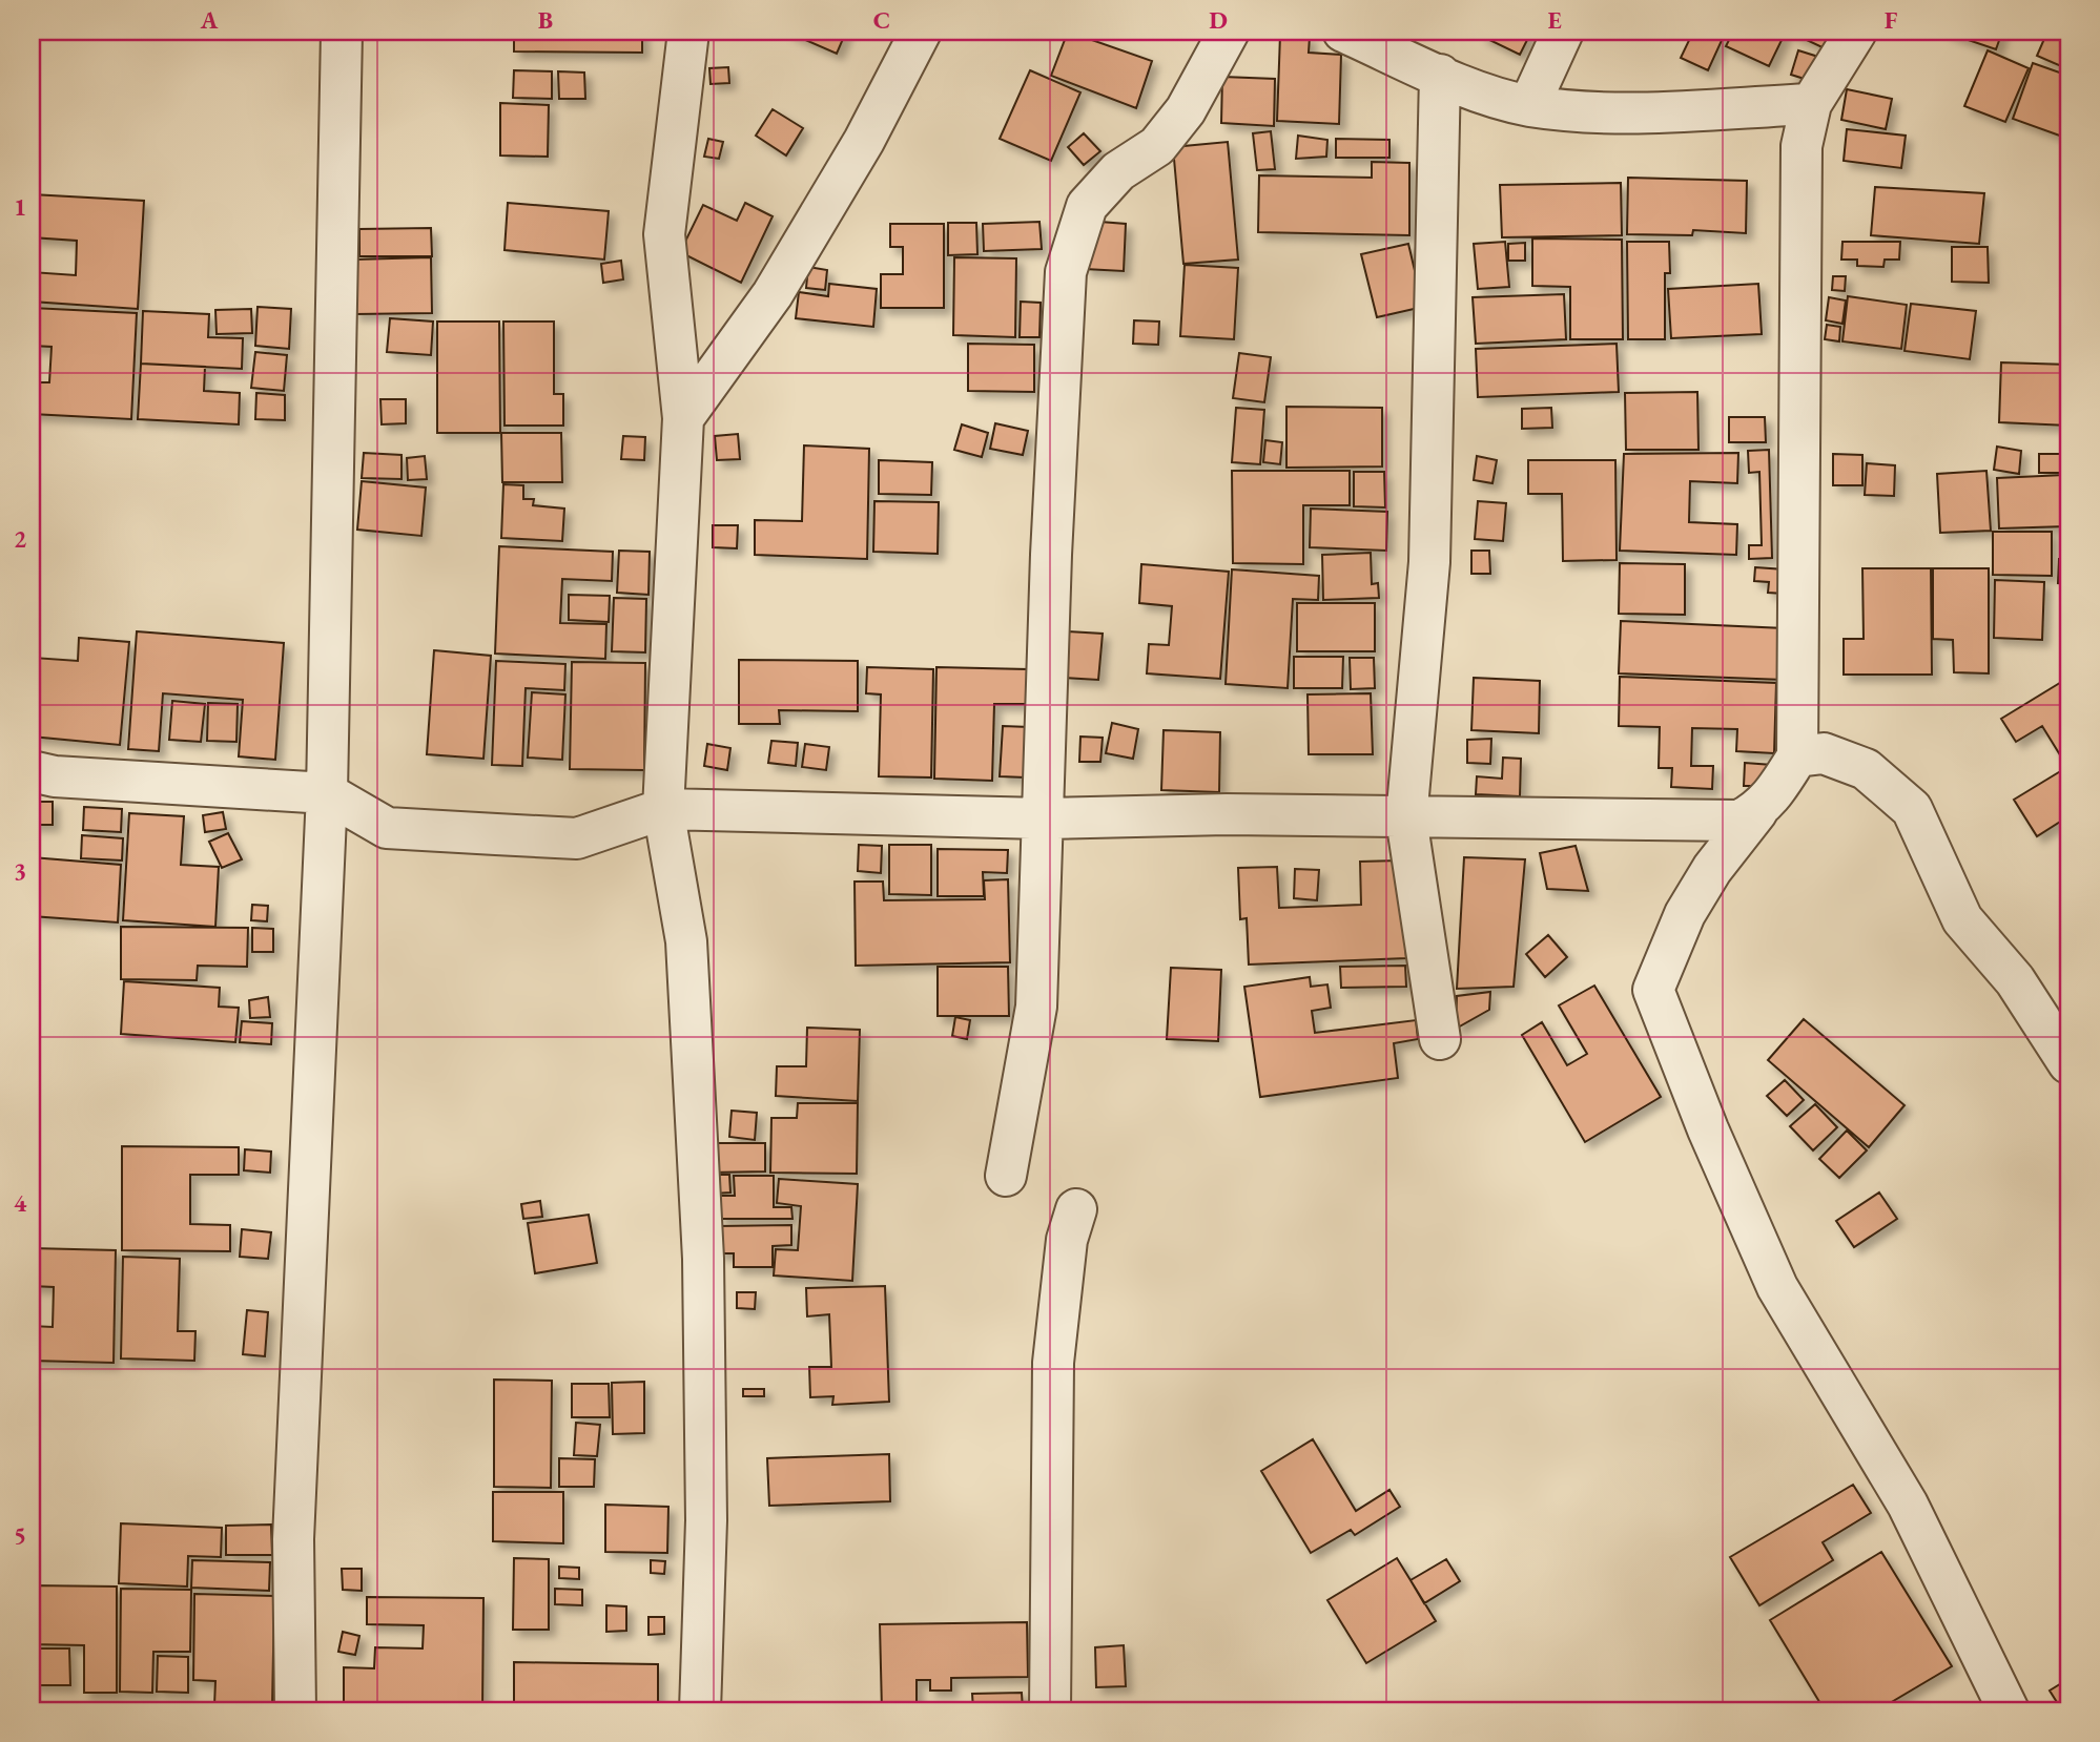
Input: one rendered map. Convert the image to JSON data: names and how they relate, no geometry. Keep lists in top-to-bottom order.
{
  "grid": {
    "columns": [
      "A",
      "B",
      "C",
      "D",
      "E",
      "F"
    ],
    "rows": [
      "1",
      "2",
      "3",
      "4",
      "5"
    ]
  }
}
